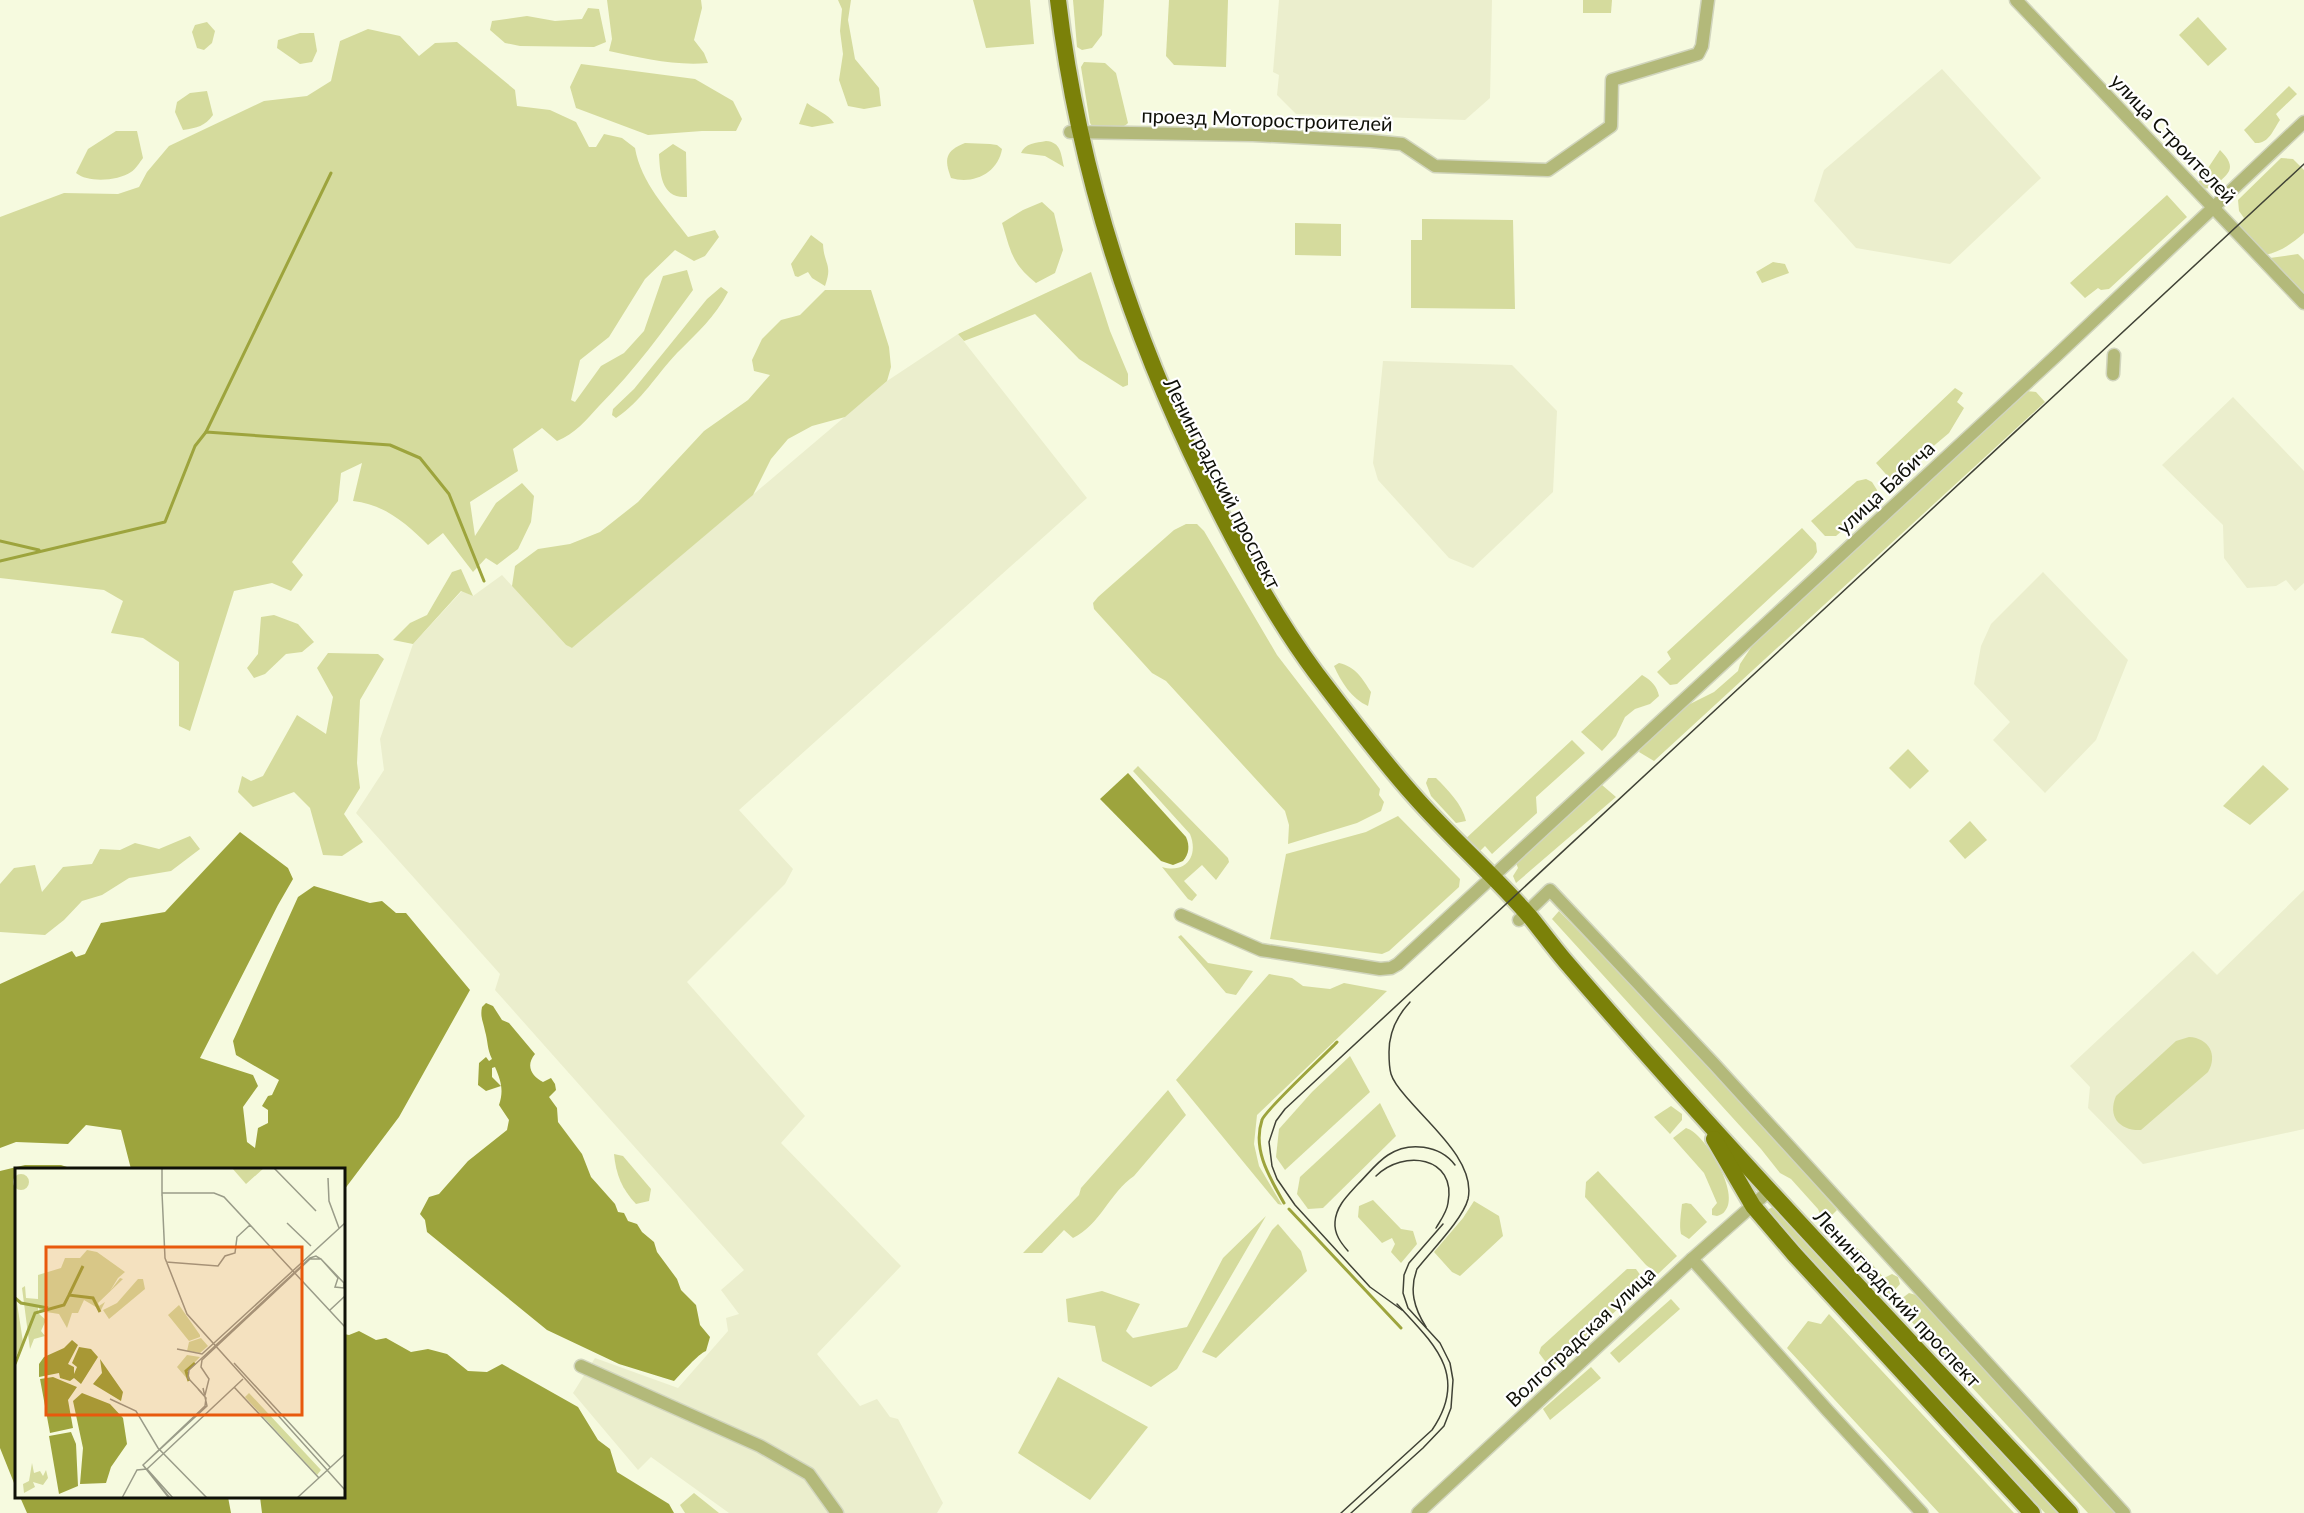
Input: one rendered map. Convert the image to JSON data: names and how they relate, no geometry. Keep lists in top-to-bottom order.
{
  "streets": {
    "main road": ["Ленинградский проспект"],
    "street": [
      "проезд Моторостроителей",
      "улица Строителей",
      "улица Бабича",
      "Волгоградская улица"
    ]
  },
  "crossings": [
    ["проезд Моторостроителей", "Ленинградский проспект"],
    ["улица Строителей", "улица Бабича"],
    ["Ленинградский проспект", "улица Бабича"],
    ["Ленинградский проспект", "Волгоградская улица"]
  ]
}
